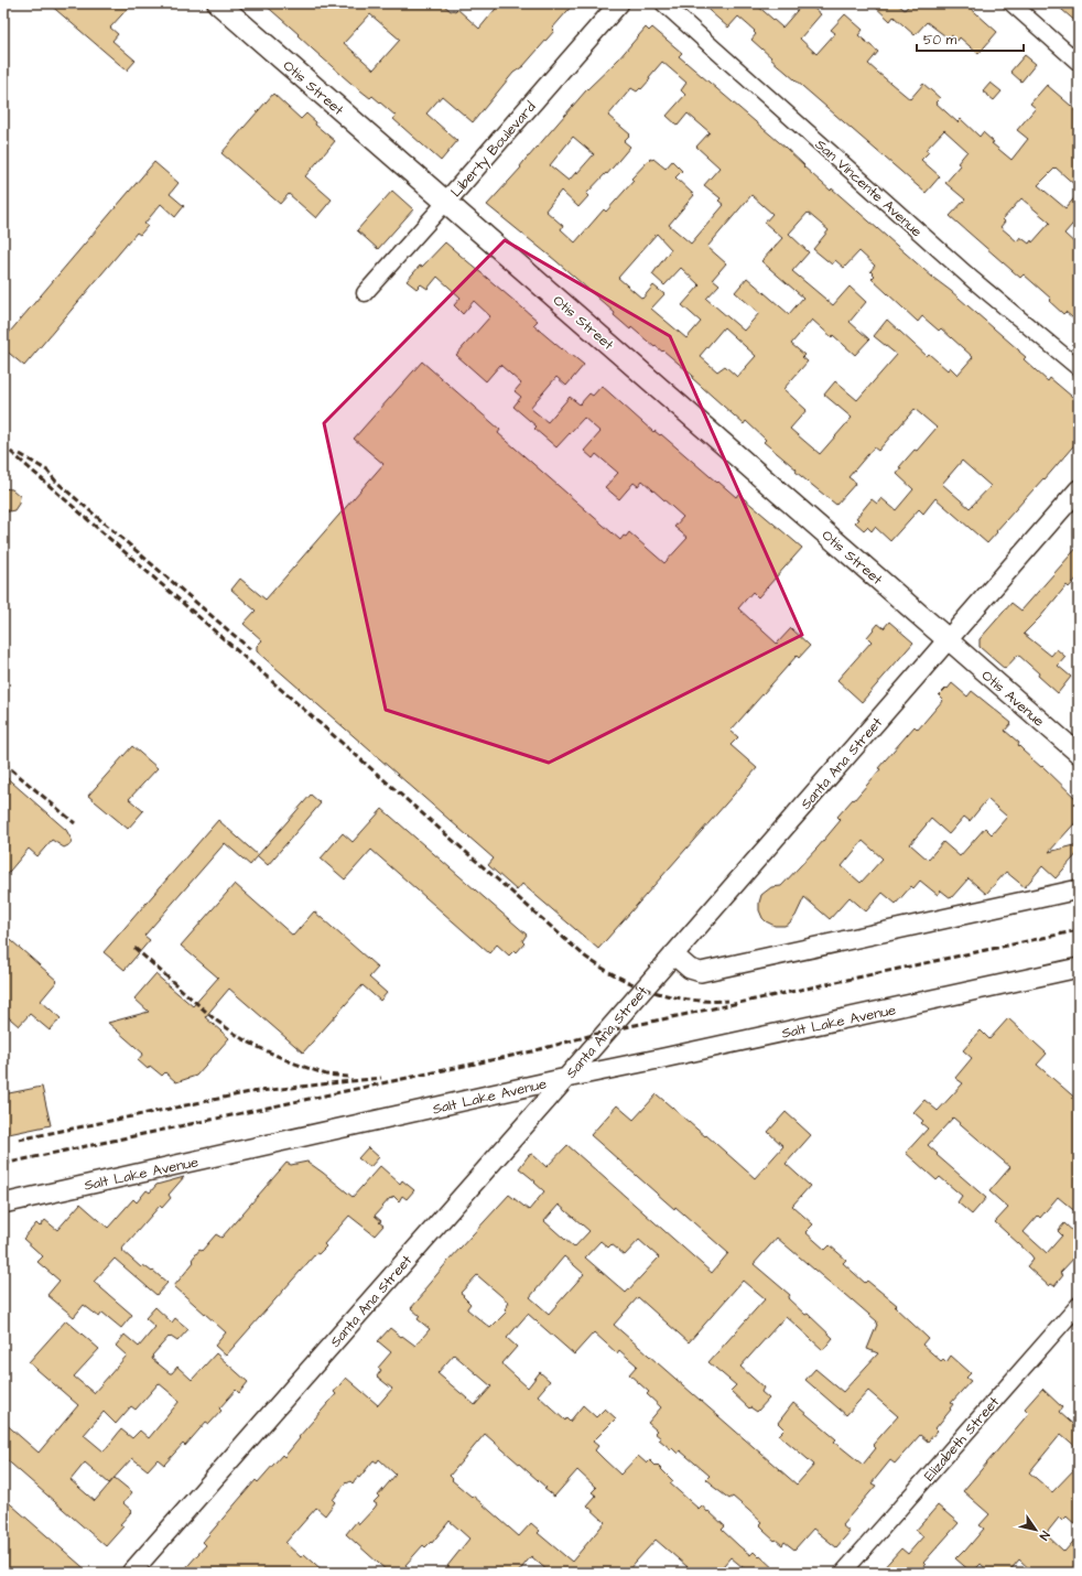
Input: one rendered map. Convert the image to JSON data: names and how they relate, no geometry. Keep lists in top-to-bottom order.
{
  "streets": {
    "main road": ["Otis Street"],
    "street": [
      "Liberty Boulevard",
      "San Vincente Avenue",
      "Otis Avenue",
      "Santa Ana Street",
      "Salt Lake Avenue",
      "Elizabeth Street"
    ]
  },
  "crossings": [
    ["Otis Street", "Liberty Boulevard"],
    ["Otis Street", "Otis Avenue"],
    ["Otis Street", "Santa Ana Street"],
    ["Otis Avenue", "Santa Ana Street"],
    ["Santa Ana Street", "Salt Lake Avenue"]
  ],
  "scale_bar": "50 m",
  "north": "bottom right"
}
